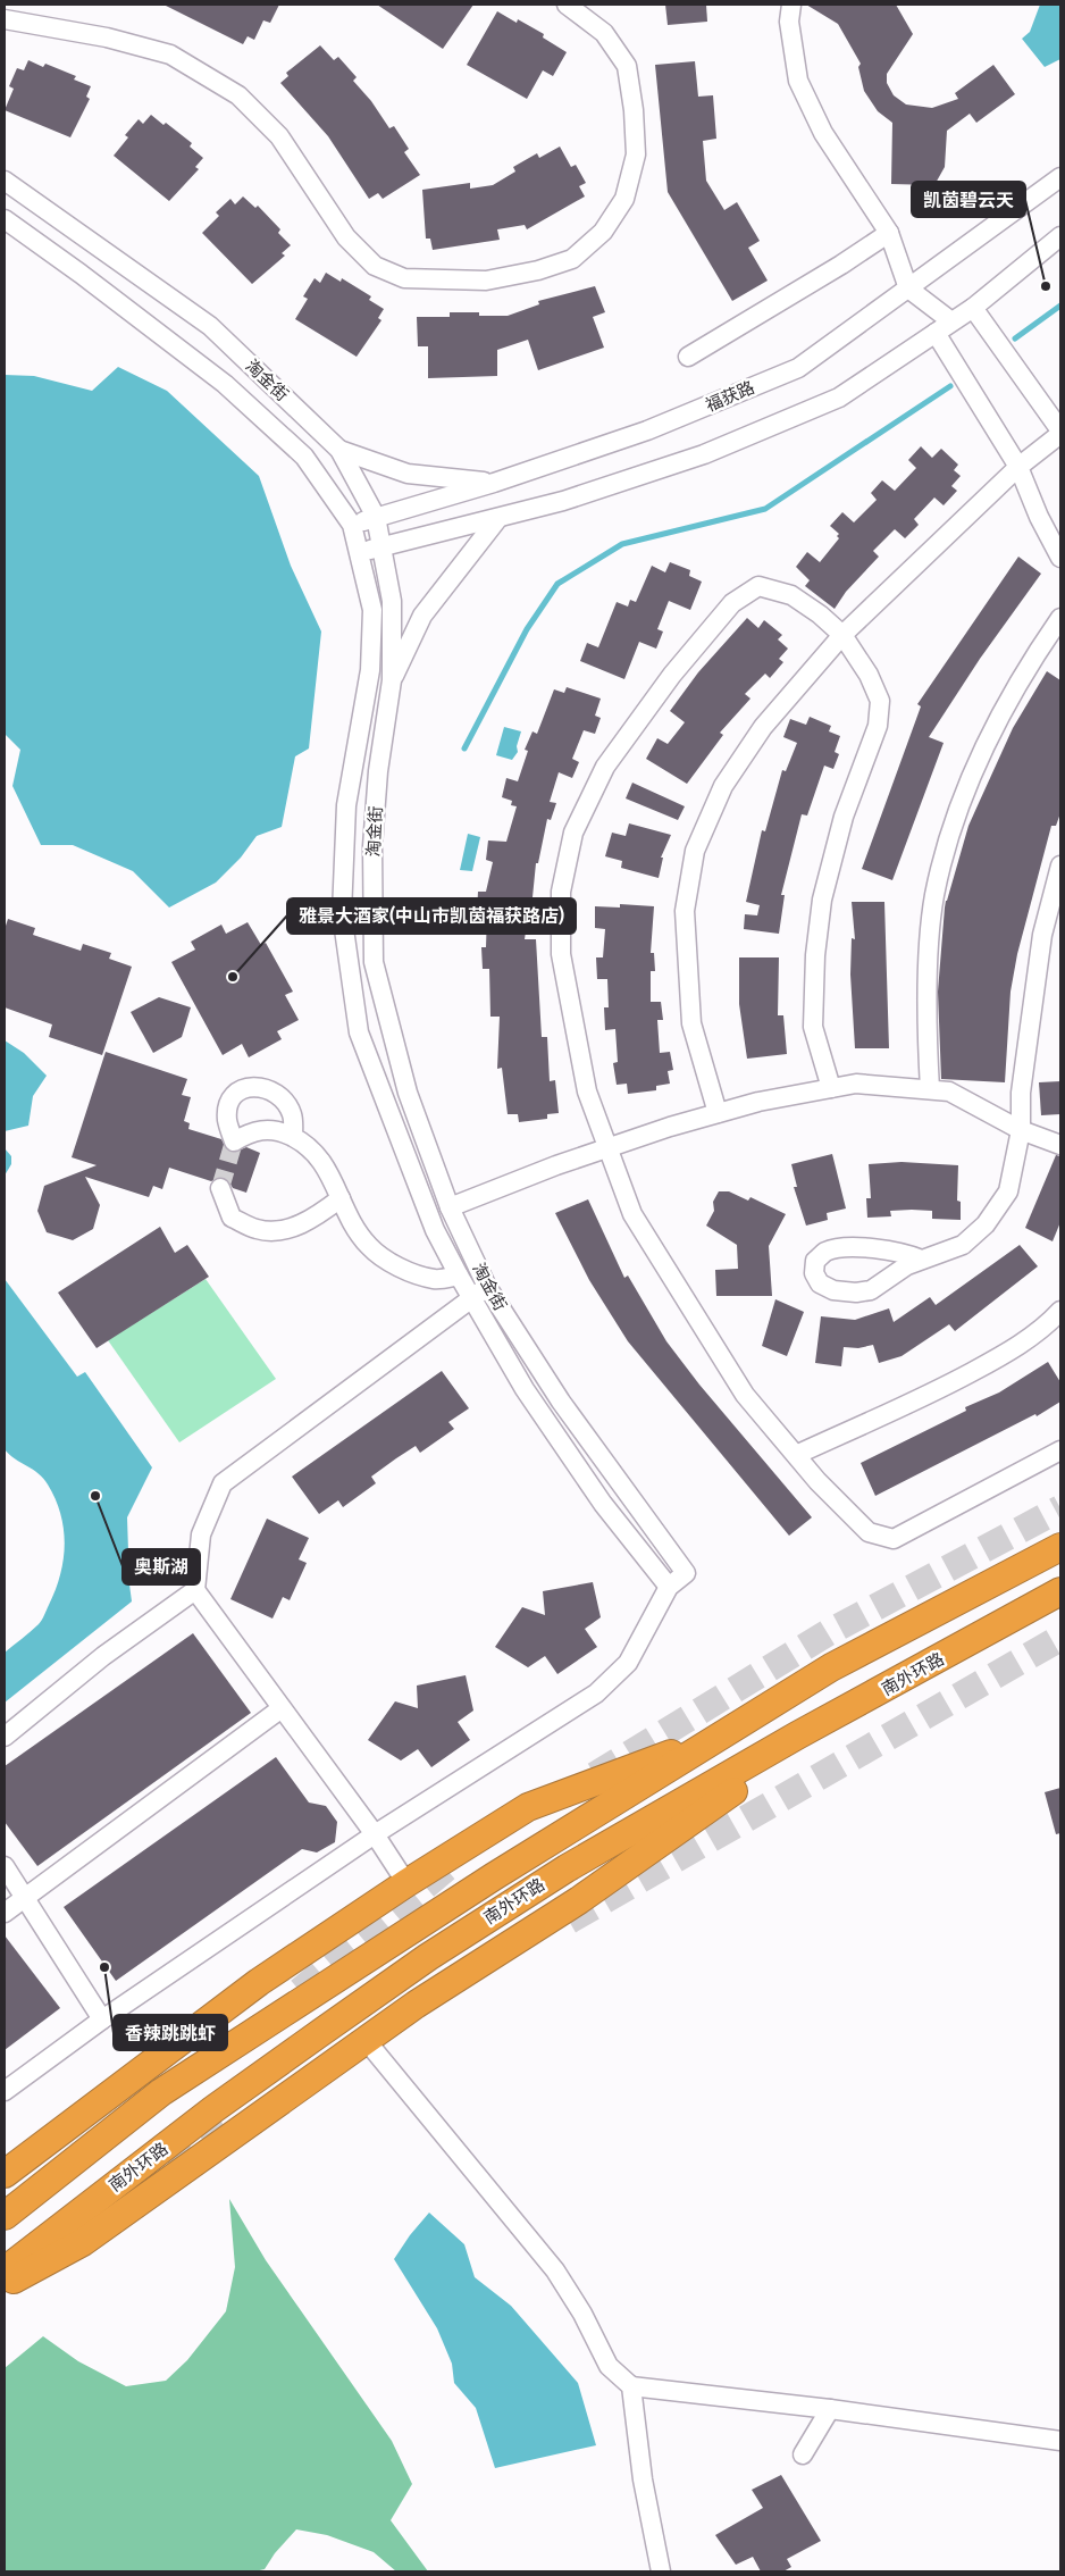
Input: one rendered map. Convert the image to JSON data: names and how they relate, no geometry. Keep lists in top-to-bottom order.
{
  "streets": {
    "highway": ["南外环路"],
    "street": ["淘金街", "福获路"]
  },
  "crossings": [
    ["淘金街", "福获路"]
  ],
  "places": [
    "凯茵碧云天",
    "雅景大酒家(中山市凯茵福获路店)",
    "奥斯湖",
    "香辣跳跳虾"
  ]
}
